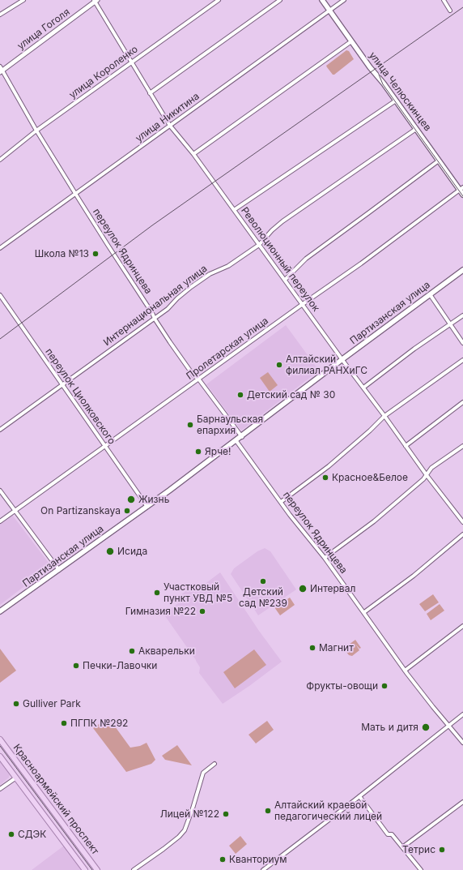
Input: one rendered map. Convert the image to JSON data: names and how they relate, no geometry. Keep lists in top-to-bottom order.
{
  "streets": {
    "main road": ["улица Челюскинцев", "Партизанская улица", "Красноармейский проспект"],
    "street": [
      "улица Гоголя",
      "улица Короленко",
      "улица Никитина",
      "переулок Ядринцева",
      "Революционный переулок",
      "Интернациональная улица",
      "Пролетарская улица",
      "переулок Циолковского"
    ]
  },
  "crossings": [
    ["улица Гоголя", "переулок Ядринцева"],
    ["улица Гоголя", "Революционный переулок"],
    ["улица Короленко", "переулок Ядринцева"],
    ["улица Короленко", "Революционный переулок"],
    ["улица Челюскинцев", "улица Никитина"],
    ["улица Челюскинцев", "Интернациональная улица"],
    ["улица Челюскинцев", "Пролетарская улица"],
    ["улица Никитина", "переулок Ядринцева"],
    ["улица Никитина", "Революционный переулок"],
    ["переулок Ядринцева", "Интернациональная улица"],
    ["переулок Ядринцева", "Партизанская улица"],
    ["переулок Ядринцева", "Пролетарская улица"],
    ["Революционный переулок", "Интернациональная улица"],
    ["Революционный переулок", "Партизанская улица"],
    ["Революционный переулок", "Пролетарская улица"],
    ["Интернациональная улица", "переулок Циолковского"],
    ["Партизанская улица", "переулок Циолковского"],
    ["Пролетарская улица", "переулок Циолковского"]
  ],
  "places": [
    "Школа №13",
    "Алтайский филиал РАНХиГС",
    "Детский сад № 30",
    "Барнаульская епархия",
    "Ярче!",
    "Красное&Белое",
    "Жизнь",
    "On Partizanskaya",
    "Исида",
    "Детский сад №239",
    "Интервал",
    "Участковый пункт УВД №5",
    "Гимназия №22",
    "Магнит",
    "Акварельки",
    "Печки-Лавочки",
    "Фрукты-овощи",
    "Gulliver Park",
    "ПГПК №292",
    "Мать и дитя",
    "Алтайский краевой педагогический лицей",
    "Лицей №122",
    "СДЭК",
    "Тетрис",
    "Кванториум"
  ]
}
